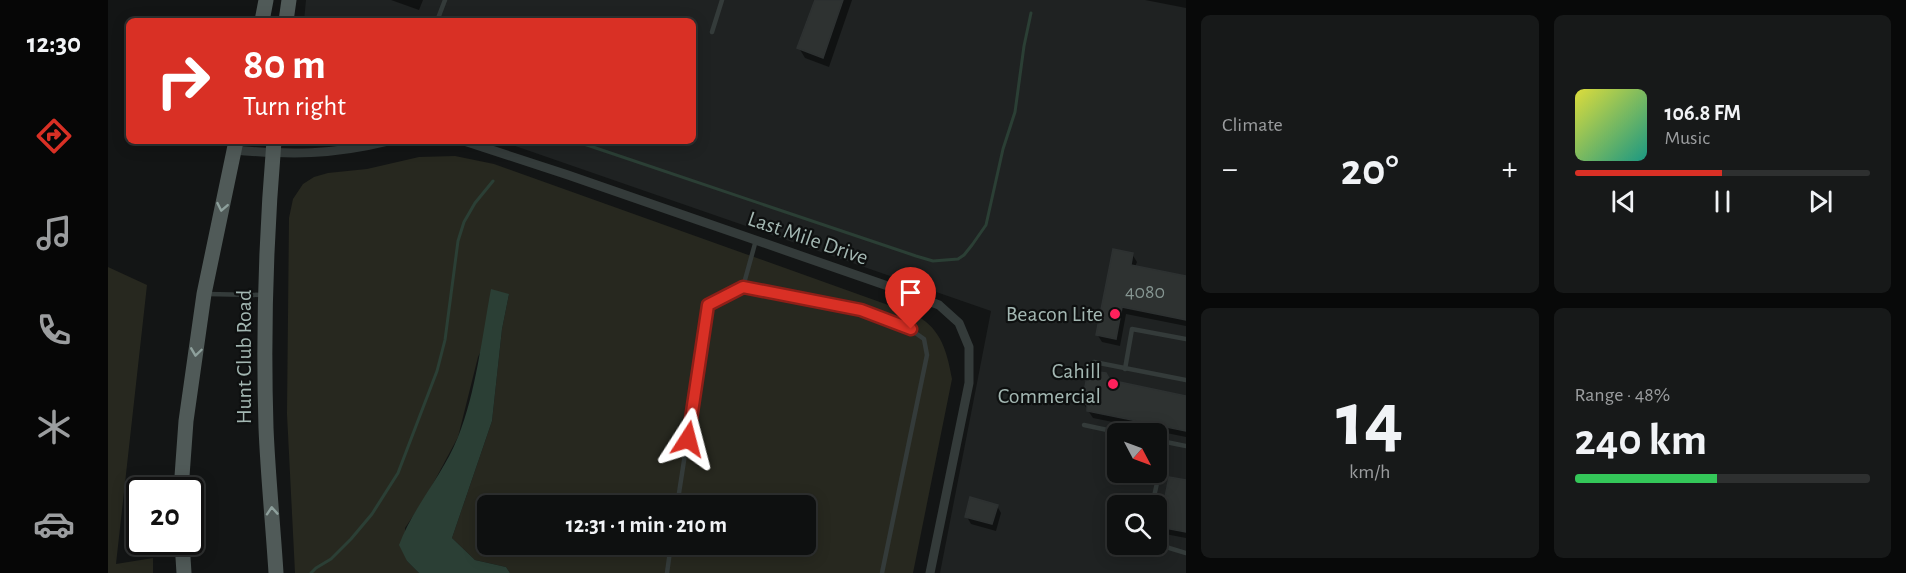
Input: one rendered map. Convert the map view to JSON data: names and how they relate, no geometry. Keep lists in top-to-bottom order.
{
  "streets": {
    "main road": ["Hunt Club Road"],
    "street": ["Last Mile Drive"]
  },
  "places": ["Beacon Lite", "Cahill Commercial"],
  "house_numbers": ["4080"],
  "north": "bottom right",
  "page": {
    "tabs": "12:30",
    "tile": [
      "Climate",
      ["14", "km/h"],
      ["Range · 48%", "240 km"]
    ],
    "turn": ["80 m", "Turn right"],
    "song": ["106.8 FM", "Music"],
    "heat": ["−", "20°", "+"],
    "limit": "20",
    "trip": "12:31 · 1 min · 210 m"
  }
}
